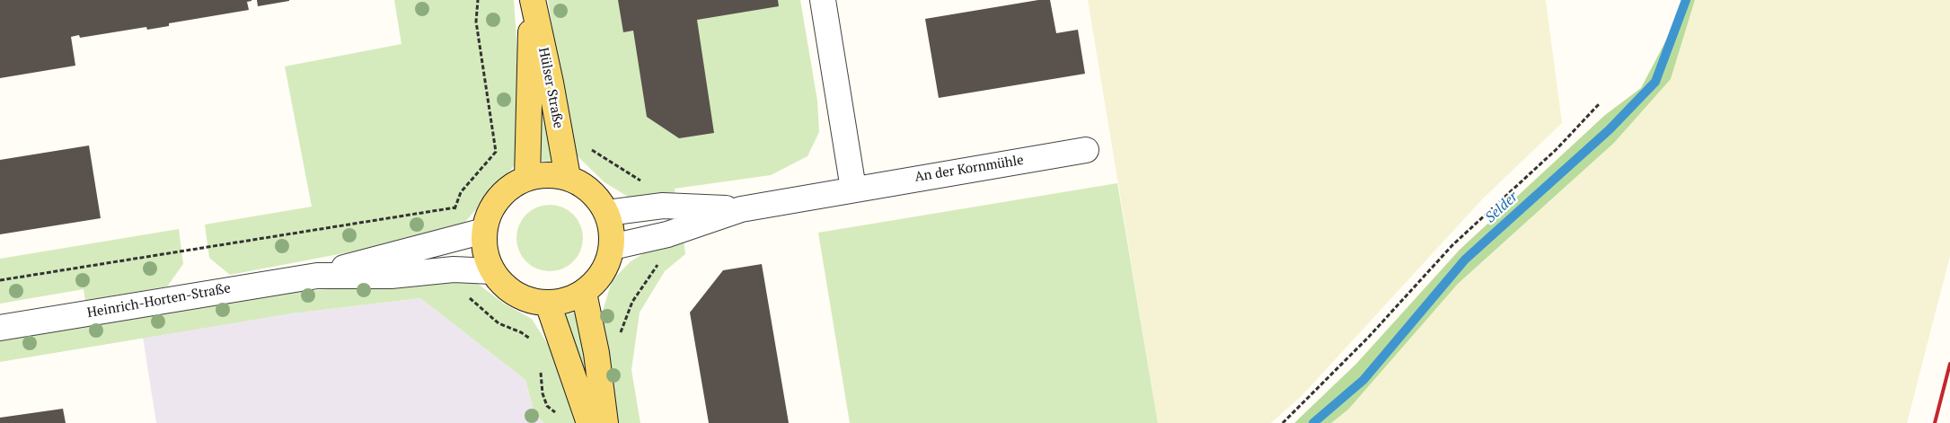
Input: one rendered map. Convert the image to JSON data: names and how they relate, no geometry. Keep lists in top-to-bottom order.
{
  "streets": {
    "main road": ["Hülser Straße"],
    "street": ["An der Kornmühle", "Heinrich-Horten-Straße"]
  },
  "crossings": [
    ["Hülser Straße", "An der Kornmühle"],
    ["Hülser Straße", "Heinrich-Horten-Straße"],
    ["An der Kornmühle", "Heinrich-Horten-Straße"]
  ],
  "water": ["Selder"]
}
